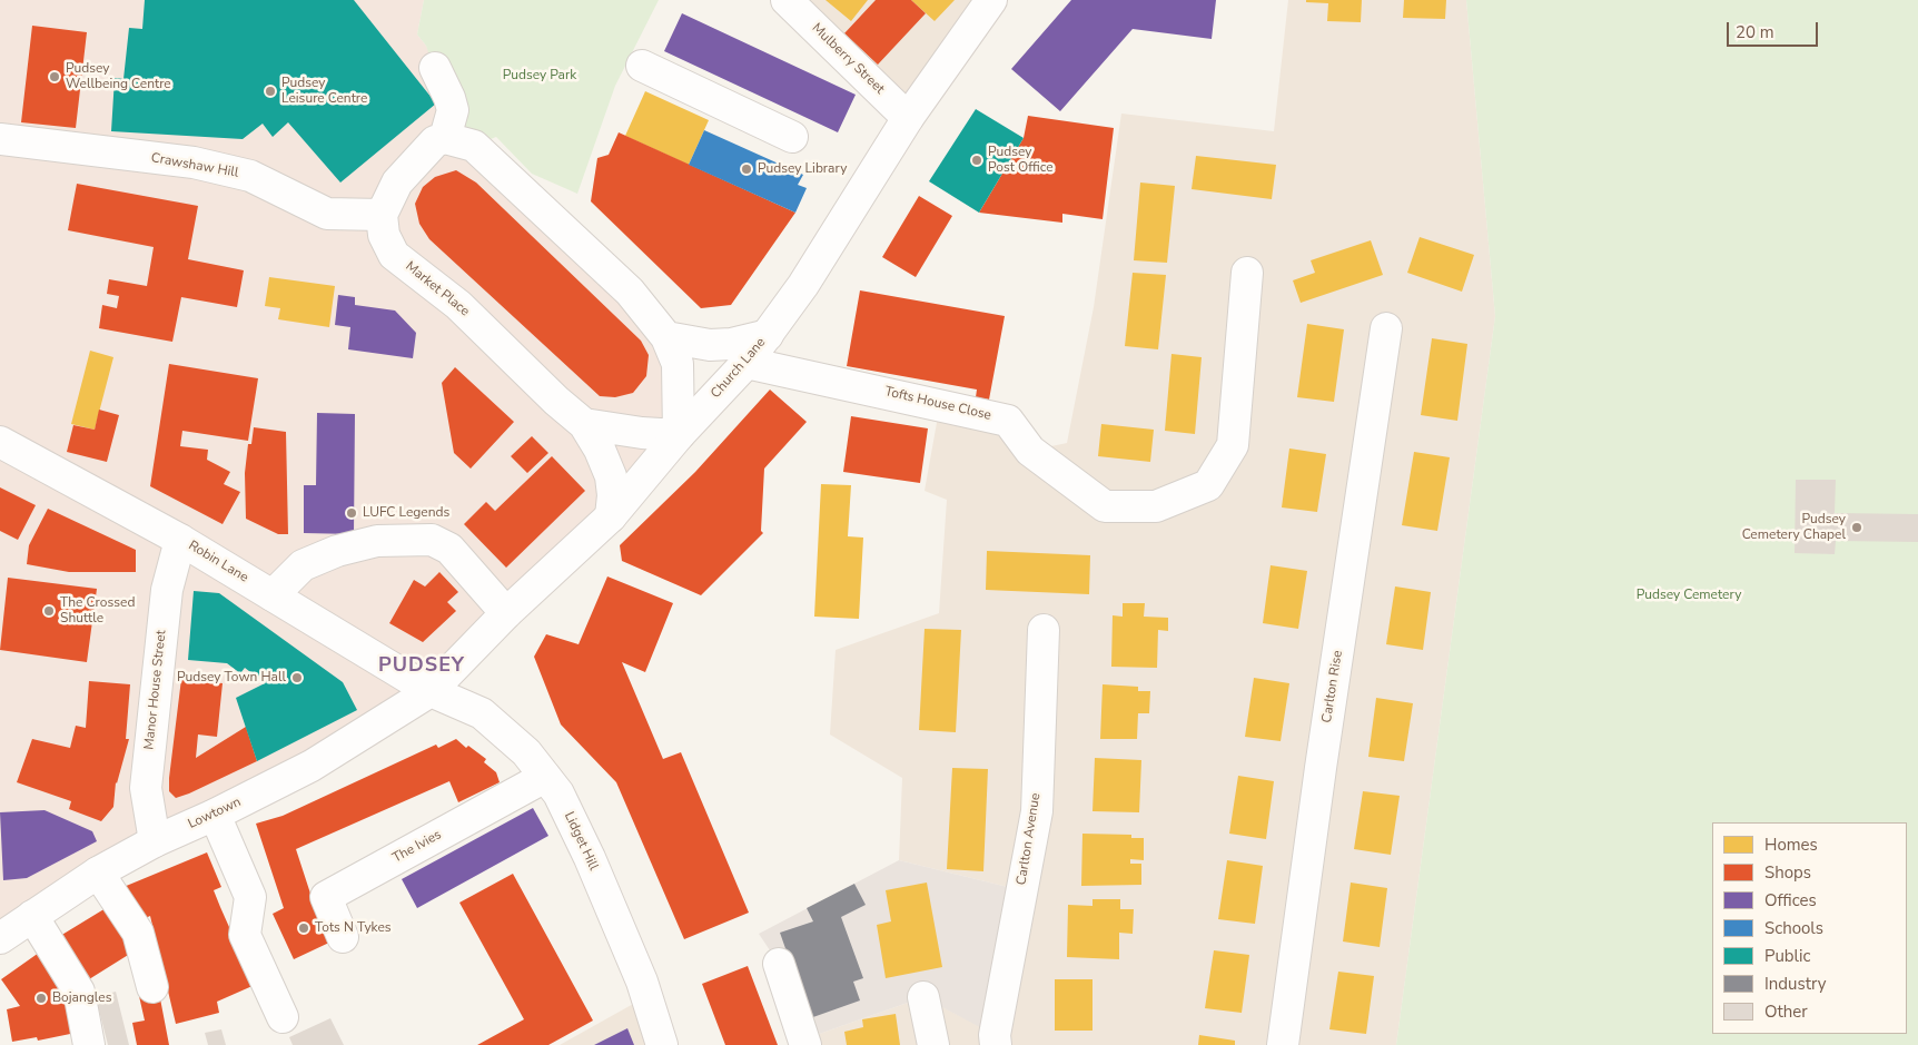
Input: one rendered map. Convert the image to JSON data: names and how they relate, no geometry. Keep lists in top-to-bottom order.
{
  "streets": {
    "street": [
      "Mulberry Street",
      "Crawshaw Hill",
      "Market Place",
      "Church Lane",
      "Tofts House Close",
      "Robin Lane",
      "Carlton Rise",
      "Manor House Street",
      "Lowtown",
      "Carlton Avenue",
      "Lidget Hill",
      "The Ivies"
    ]
  },
  "crossings": [
    ["Mulberry Street", "Church Lane"],
    ["Crawshaw Hill", "Market Place"],
    ["Market Place", "Church Lane"],
    ["Church Lane", "Tofts House Close"],
    ["Church Lane", "Robin Lane"],
    ["Church Lane", "Lowtown"],
    ["Church Lane", "Lidget Hill"],
    ["Robin Lane", "Manor House Street"],
    ["Robin Lane", "Lowtown"],
    ["Robin Lane", "Lidget Hill"],
    ["Manor House Street", "Lowtown"],
    ["Lowtown", "Lidget Hill"],
    ["Lidget Hill", "The Ivies"]
  ],
  "districts": ["PUDSEY"],
  "parks": ["Pudsey Park", "Pudsey Cemetery"],
  "places": [
    "Pudsey Wellbeing Centre",
    "Pudsey Leisure Centre",
    "Pudsey Post Office",
    "Pudsey Library",
    "LUFC Legends",
    "Pudsey Cemetery Chapel",
    "The Crossed Shuttle",
    "Pudsey Town Hall",
    "Tots N Tykes",
    "Bojangles"
  ],
  "legend": [
    "Homes",
    "Shops",
    "Offices",
    "Schools",
    "Public",
    "Industry",
    "Other"
  ],
  "scale_bar": "20 m"
}
